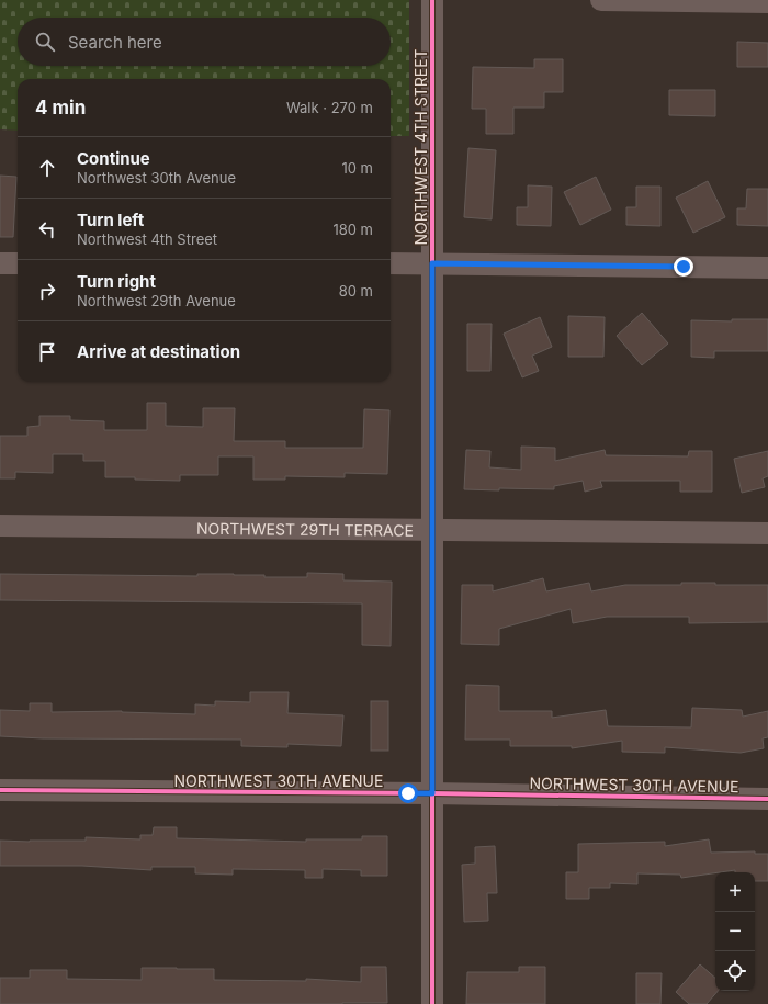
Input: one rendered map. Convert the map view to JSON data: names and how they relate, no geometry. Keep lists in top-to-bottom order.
{
  "streets": {
    "street": ["NORTHWEST 4TH STREET", "NORTHWEST 29TH TERRACE", "NORTHWEST 30TH AVENUE"]
  },
  "crossings": [
    ["NORTHWEST 4TH STREET", "NORTHWEST 29TH TERRACE"],
    ["NORTHWEST 4TH STREET", "NORTHWEST 30TH AVENUE"]
  ],
  "page": {
    "search": "Search here",
    "heading": ["4 min", "Walk · 270 m"],
    "list": [
      ["Continue", "Northwest 30th Avenue", "10 m"],
      ["Turn left", "Northwest 4th Street", "180 m"],
      ["Turn right", "Northwest 29th Avenue", "80 m"],
      "Arrive at destination"
    ],
    "map_buttons": ["+", "−"]
  }
}
